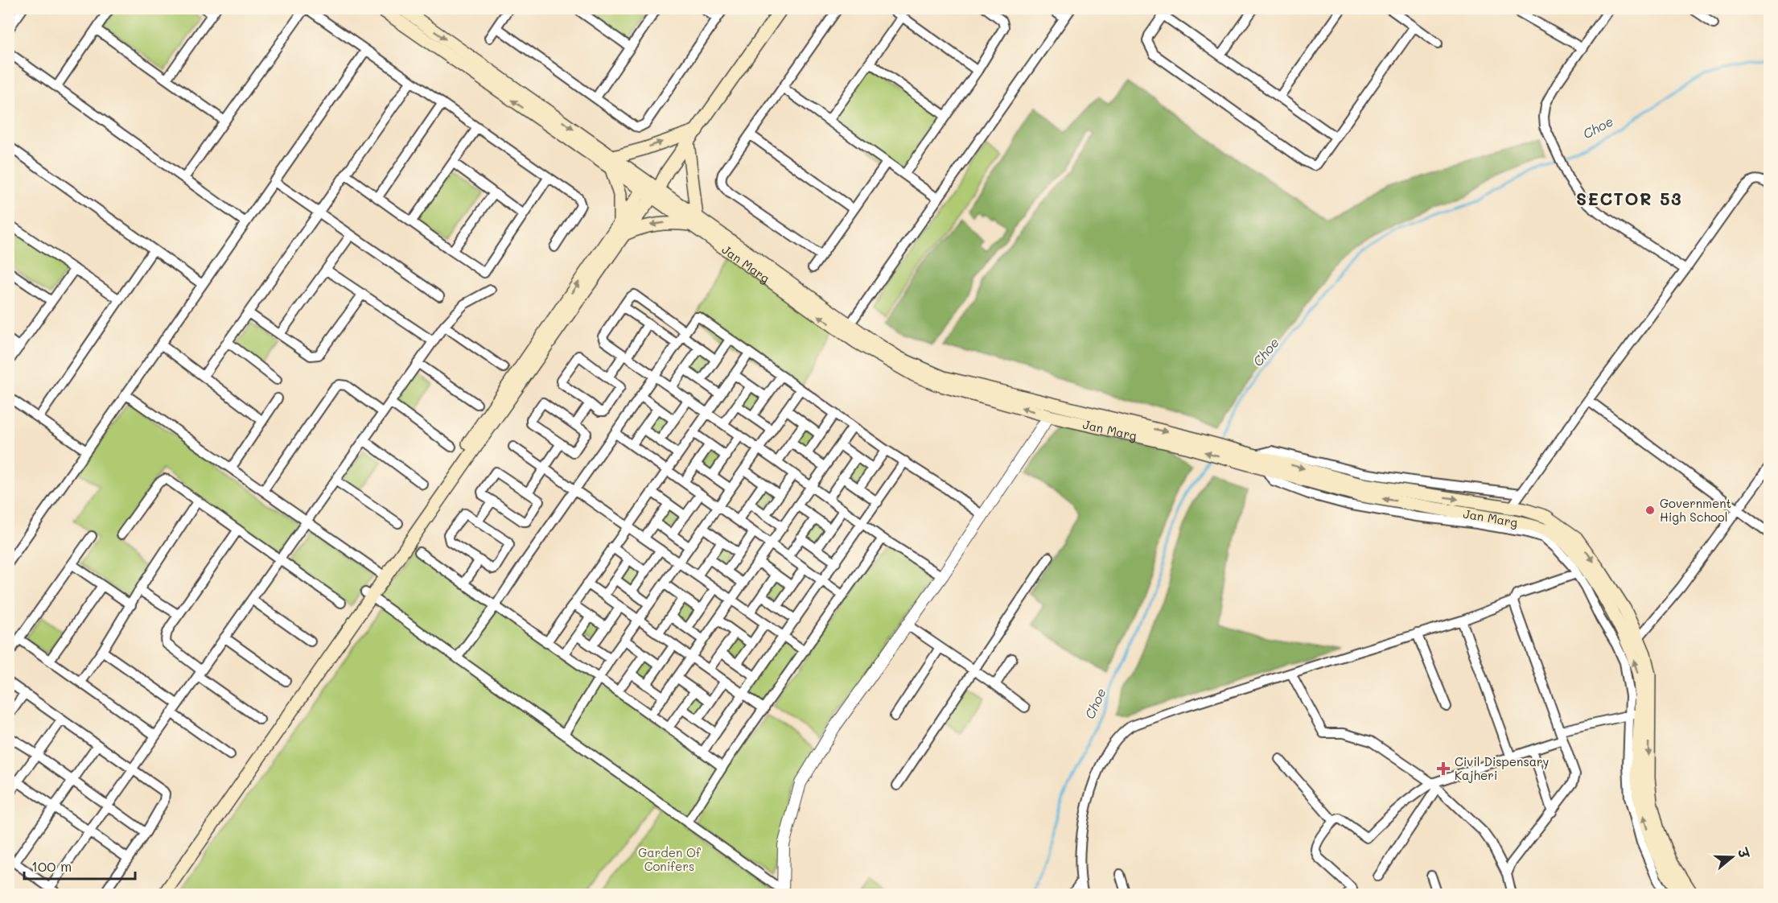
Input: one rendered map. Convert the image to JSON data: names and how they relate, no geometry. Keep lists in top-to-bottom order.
{
  "streets": {
    "main road": ["Jan Marg"]
  },
  "districts": ["SECTOR 53"],
  "water": ["Choe"],
  "parks": ["Garden Of Conifers"],
  "places": {
    "other": ["Government High School"],
    "health": ["Civil Dispensary Kajheri"]
  },
  "scale_bar": "100 m",
  "north": "right"
}
